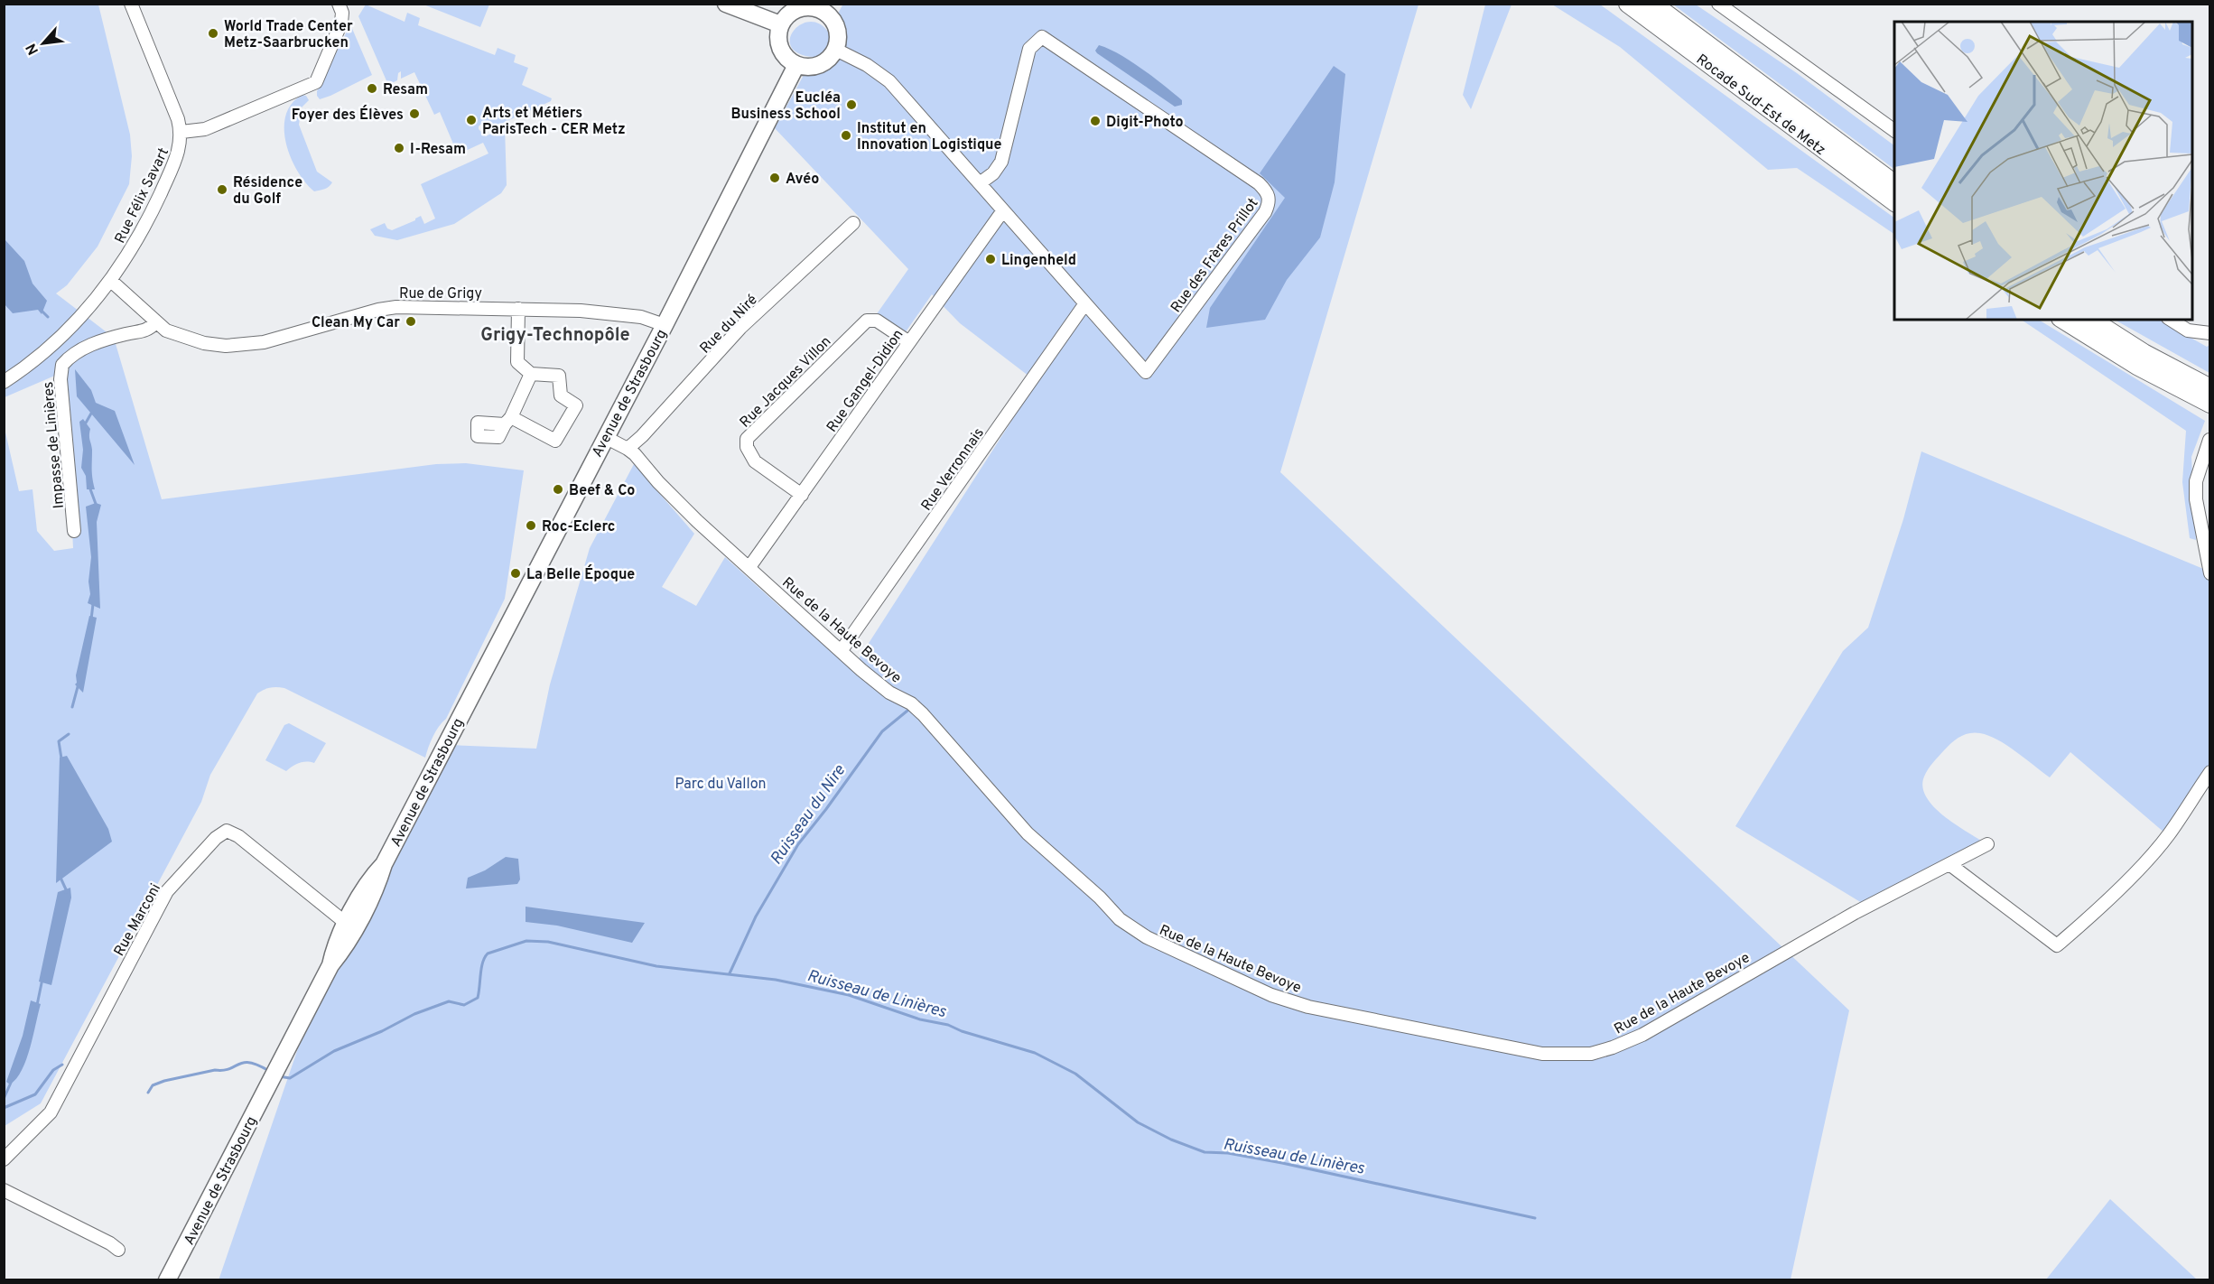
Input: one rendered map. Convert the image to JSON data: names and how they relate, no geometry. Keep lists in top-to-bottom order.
{
  "streets": {
    "highway": ["Rocade Sud-Est de Metz"],
    "main road": ["Avenue de Strasbourg"],
    "street": [
      "Rue Félix Savart",
      "Rue des Frères Prillot",
      "Rue de Grigy",
      "Rue du Niré",
      "Rue Gangel-Didion",
      "Rue Jacques Villon",
      "Impasse de Linières",
      "Rue Verronnais",
      "Rue de la Haute Bevoye",
      "Rue Marconi"
    ]
  },
  "crossings": [
    ["Rue Félix Savart", "Rue de Grigy"],
    ["Rue des Frères Prillot", "Rue Verronnais"],
    ["Rue de Grigy", "Avenue de Strasbourg"],
    ["Rue de Grigy", "Impasse de Linières"],
    ["Rue du Niré", "Rue de la Haute Bevoye"],
    ["Rue Gangel-Didion", "Rue Jacques Villon"],
    ["Rue Gangel-Didion", "Rue de la Haute Bevoye"],
    ["Avenue de Strasbourg", "Rue de la Haute Bevoye"],
    ["Avenue de Strasbourg", "Rue Marconi"],
    ["Rue Verronnais", "Rue de la Haute Bevoye"]
  ],
  "districts": ["Grigy-Technopôle"],
  "water": ["Ruisseau du Nire", "Ruisseau de Linières"],
  "parks": ["Parc du Vallon"],
  "places": [
    "World Trade Center Metz-Saarbrucken",
    "Resam",
    "Eucléa Business School",
    "Foyer des Élèves",
    "Arts et Métiers ParisTech - CER Metz",
    "Digit-Photo",
    "Institut en Innovation Logistique",
    "I-Resam",
    "Avéo",
    "Résidence du Golf",
    "Lingenheld",
    "Clean My Car",
    "Beef & Co",
    "Roc-Eclerc",
    "La Belle Époque"
  ],
  "north": "bottom left"
}
